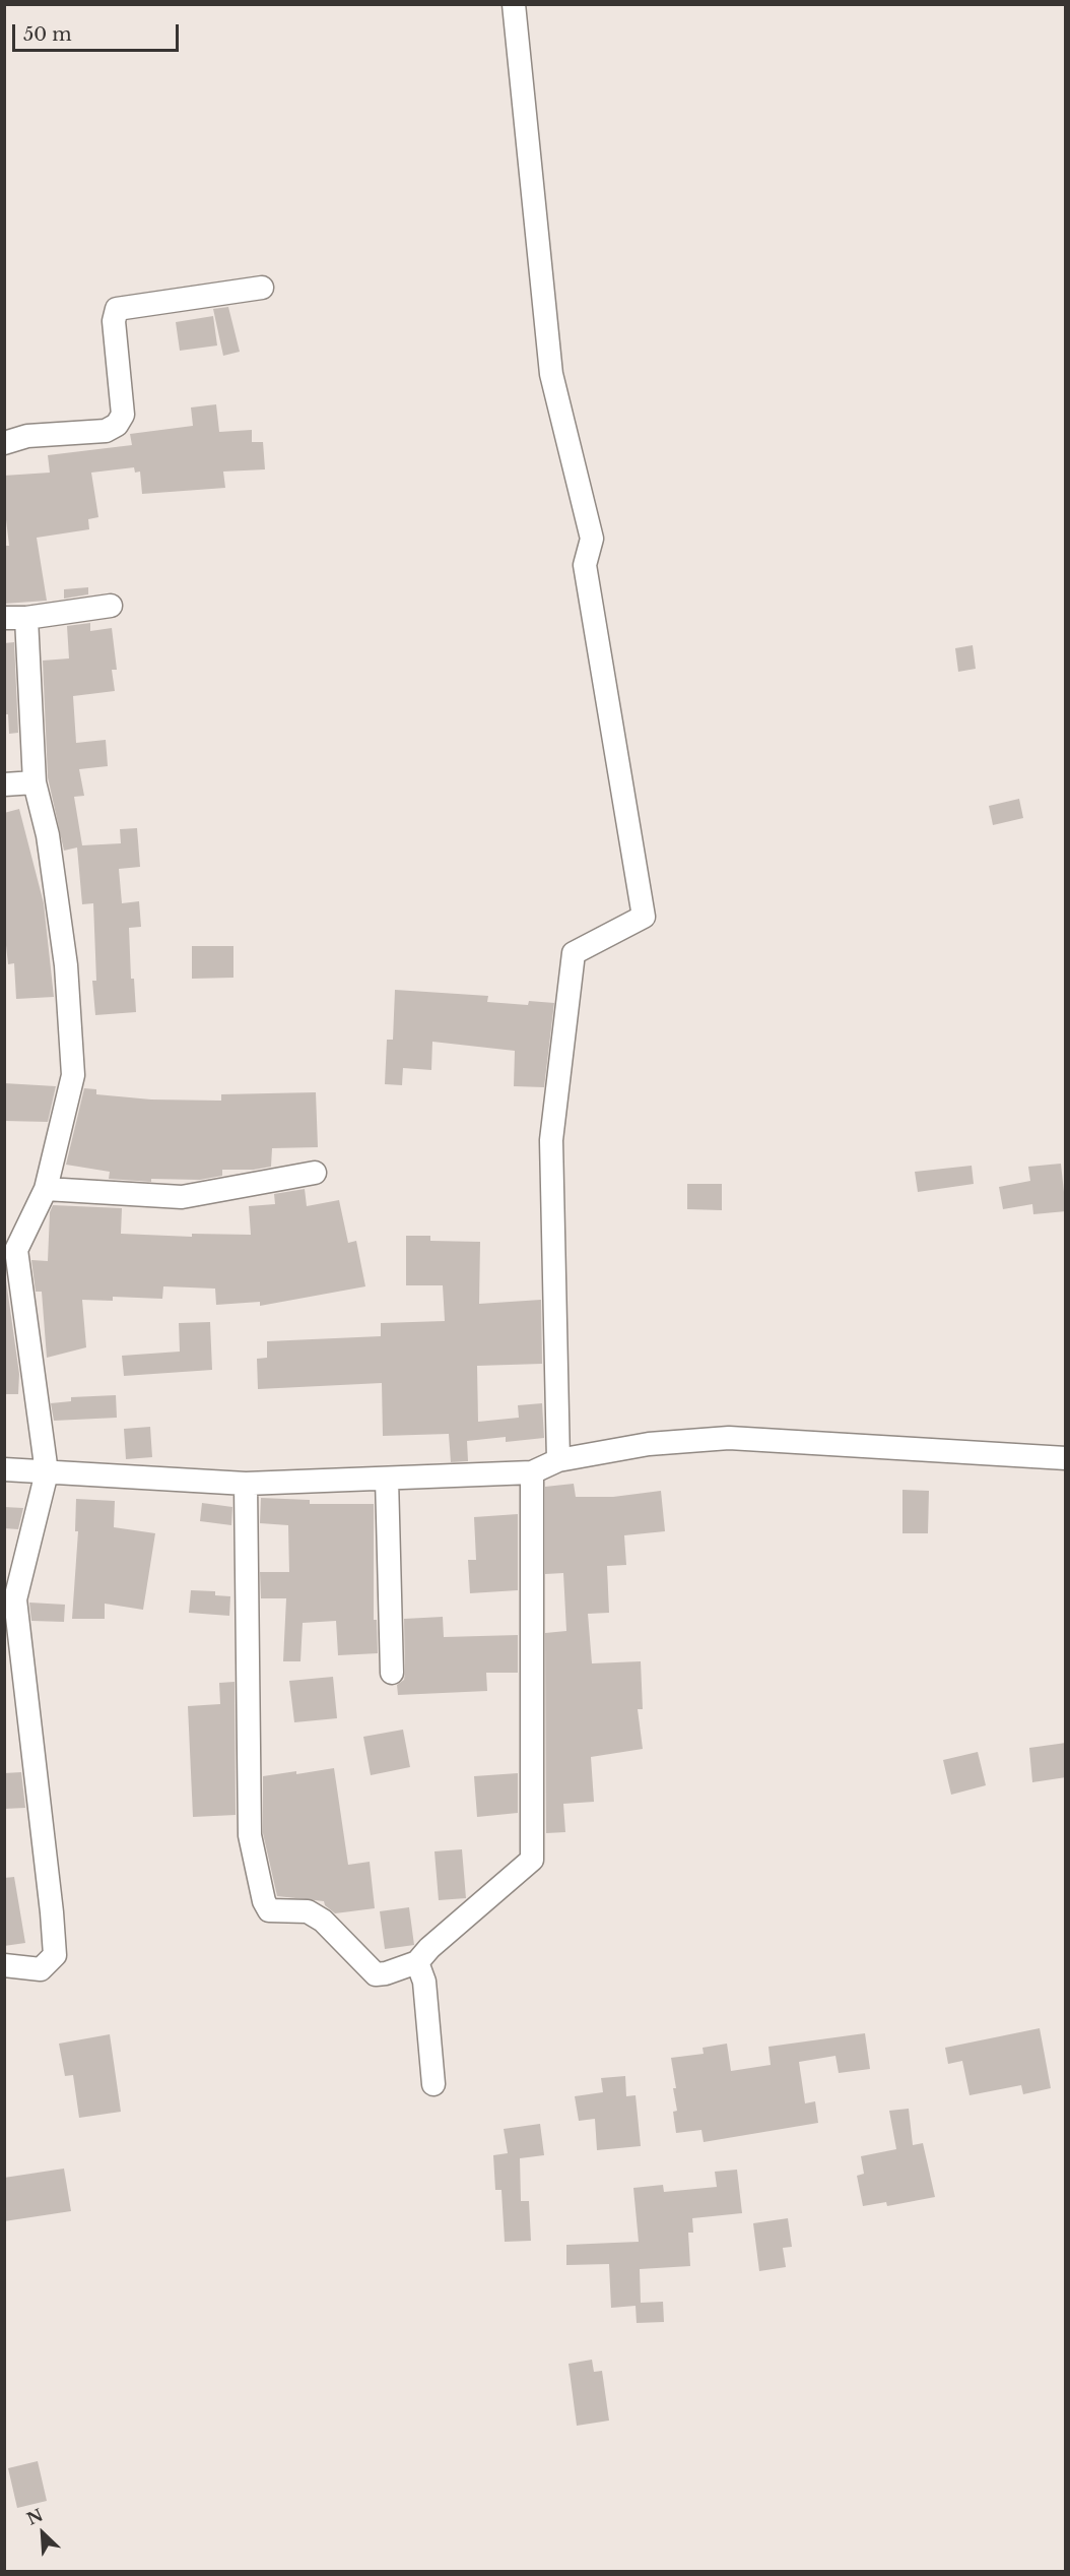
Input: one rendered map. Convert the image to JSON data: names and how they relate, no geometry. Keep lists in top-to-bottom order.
{
  "scale_bar": "50 m",
  "north": "top left"
}
